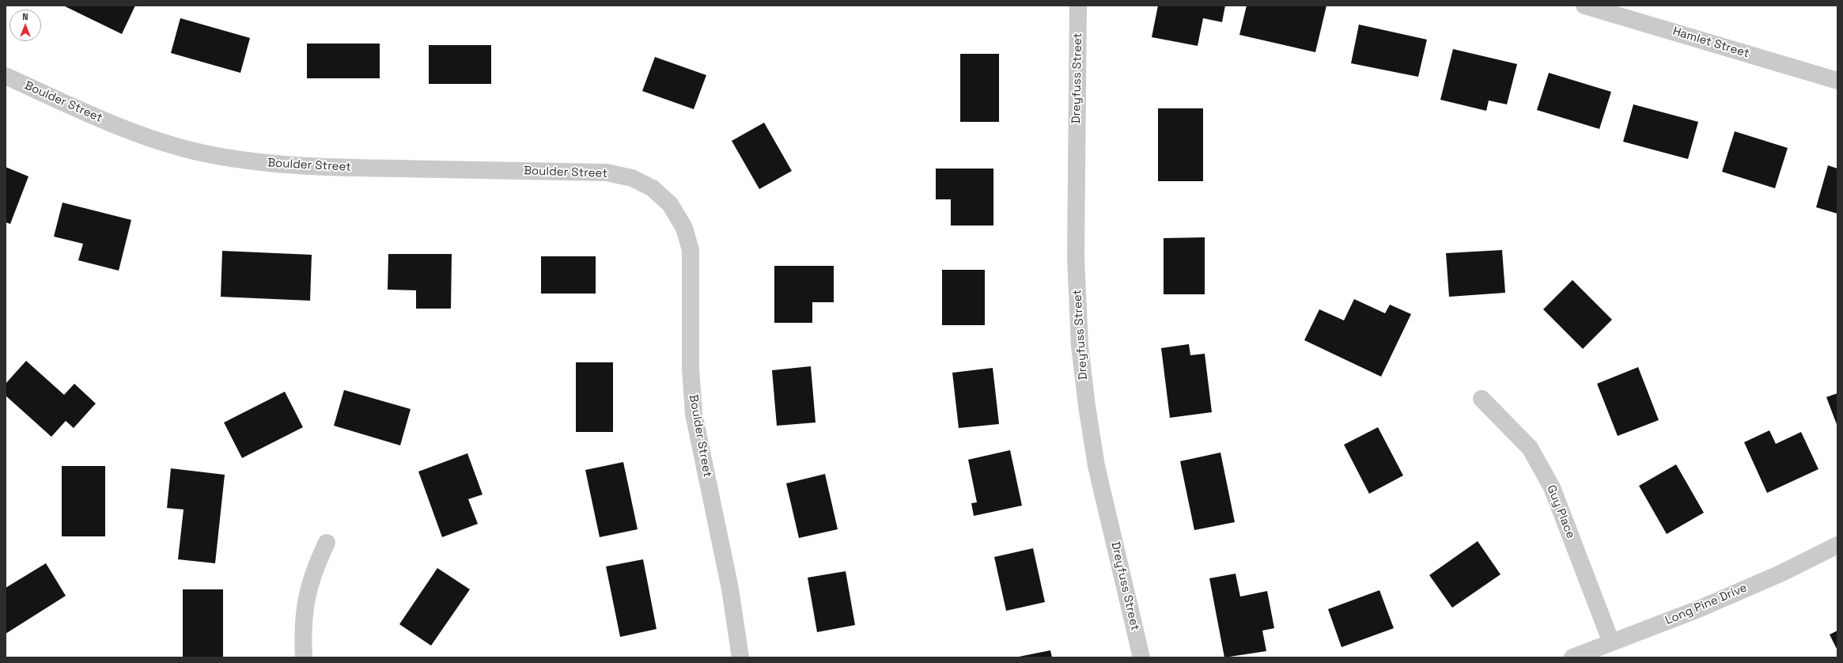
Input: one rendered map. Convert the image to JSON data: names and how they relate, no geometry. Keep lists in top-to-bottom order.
{
  "streets": {
    "street": [
      "Hamlet Street",
      "Dreyfuss Street",
      "Boulder Street",
      "Guy Place",
      "Long Pine Drive"
    ]
  },
  "crossings": [
    ["Guy Place", "Long Pine Drive"]
  ],
  "north": "top"
}
